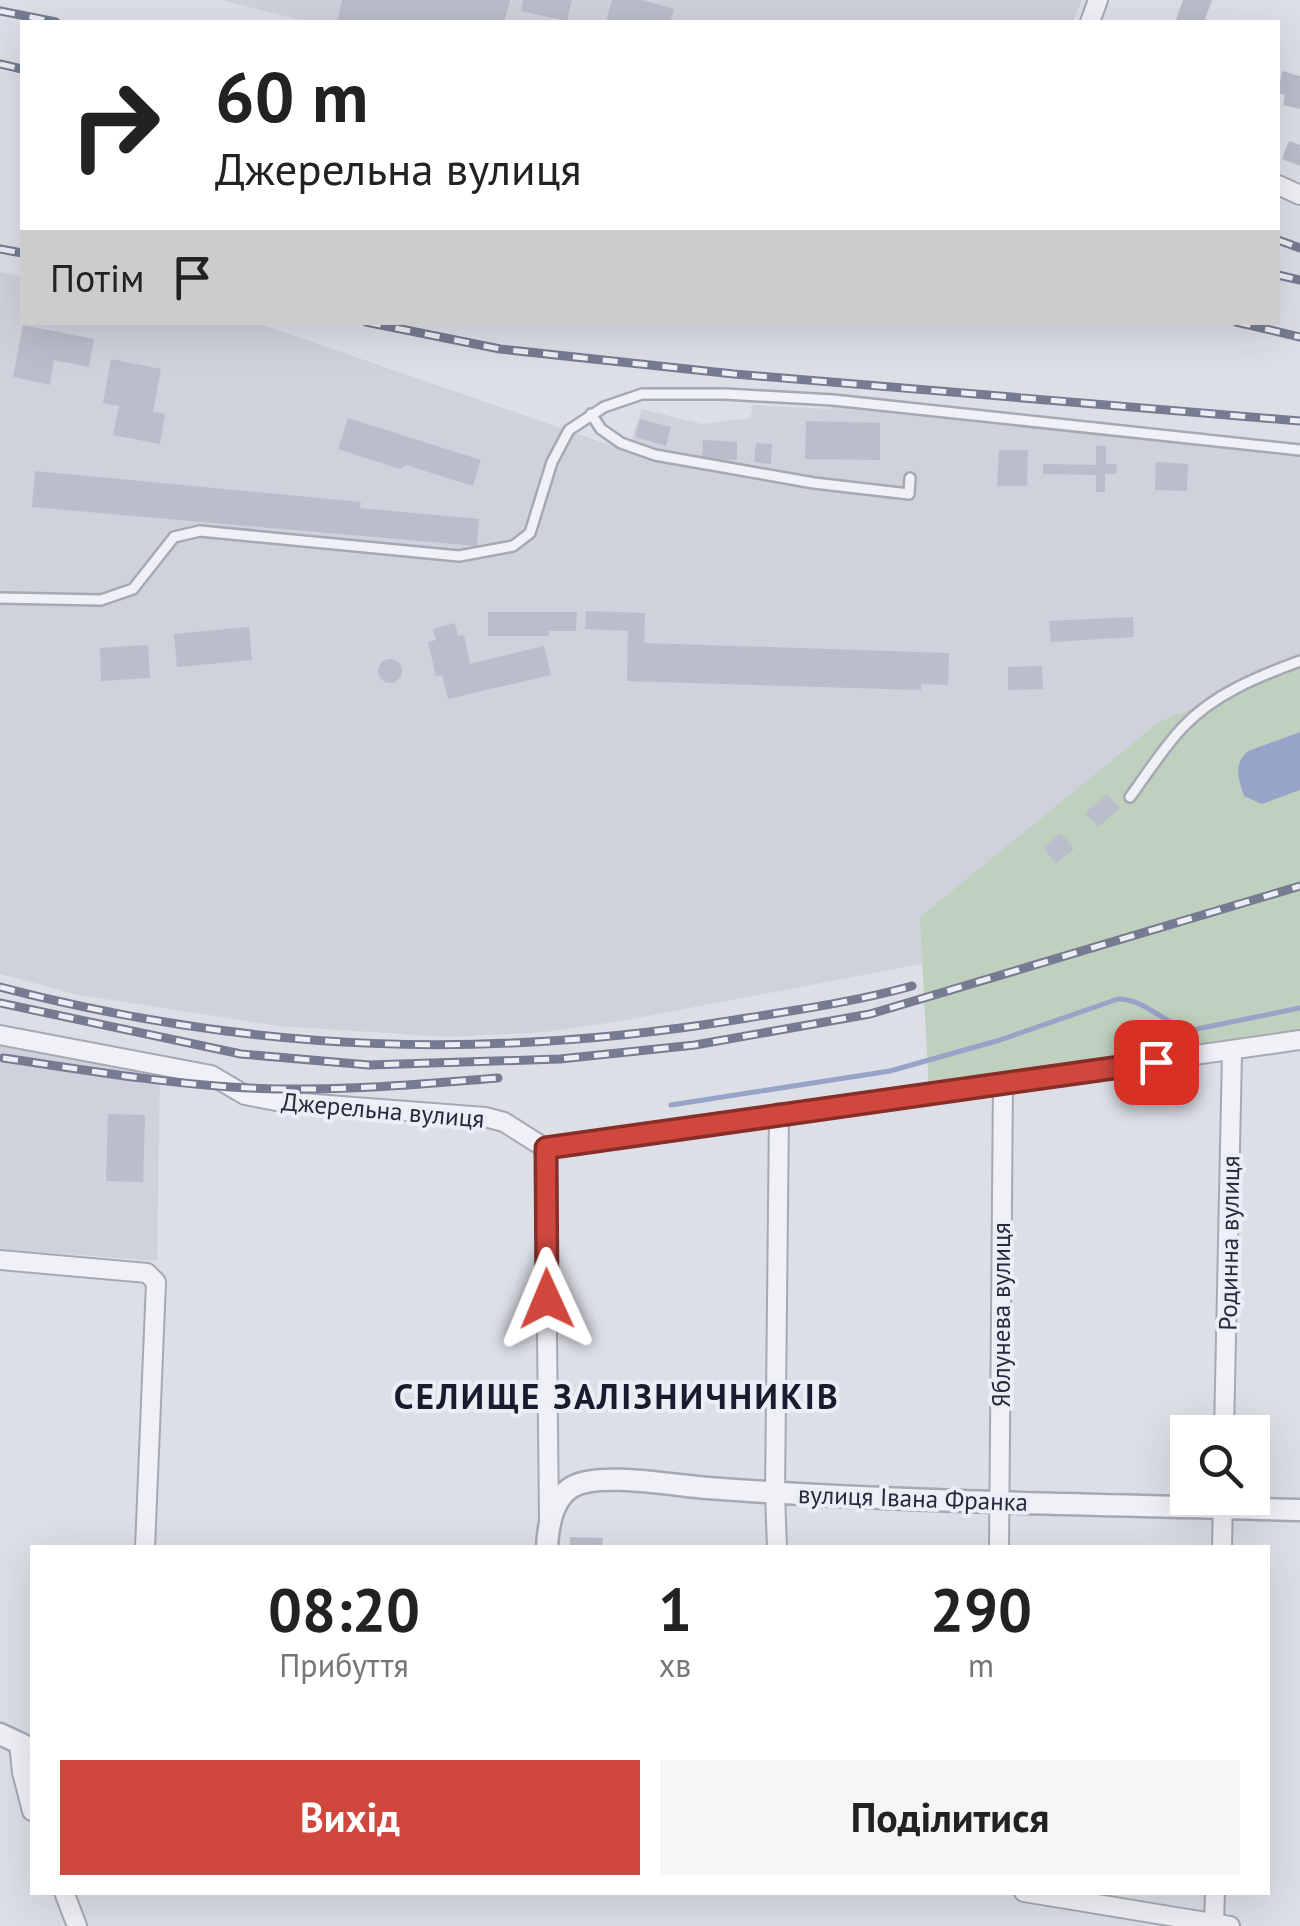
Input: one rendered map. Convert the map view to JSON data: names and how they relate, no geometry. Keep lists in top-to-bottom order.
{
  "streets": {
    "street": [
      "Джерельна вулиця",
      "Родинна вулиця",
      "Яблунева вулиця",
      "вулиця Івана Франка"
    ]
  },
  "crossings": [
    ["Яблунева вулиця", "вулиця Івана Франка"]
  ],
  "districts": ["СЕЛИЩЕ ЗАЛІЗНИЧНИКІВ"],
  "page": {
    "turn": ["60 m", "Джерельна вулиця"],
    "then": "Потім",
    "eta": [
      "08:20",
      "Прибуття",
      "1",
      "хв",
      "290",
      "m"
    ],
    "buttons": ["Вихід", "Поділитися"]
  }
}
